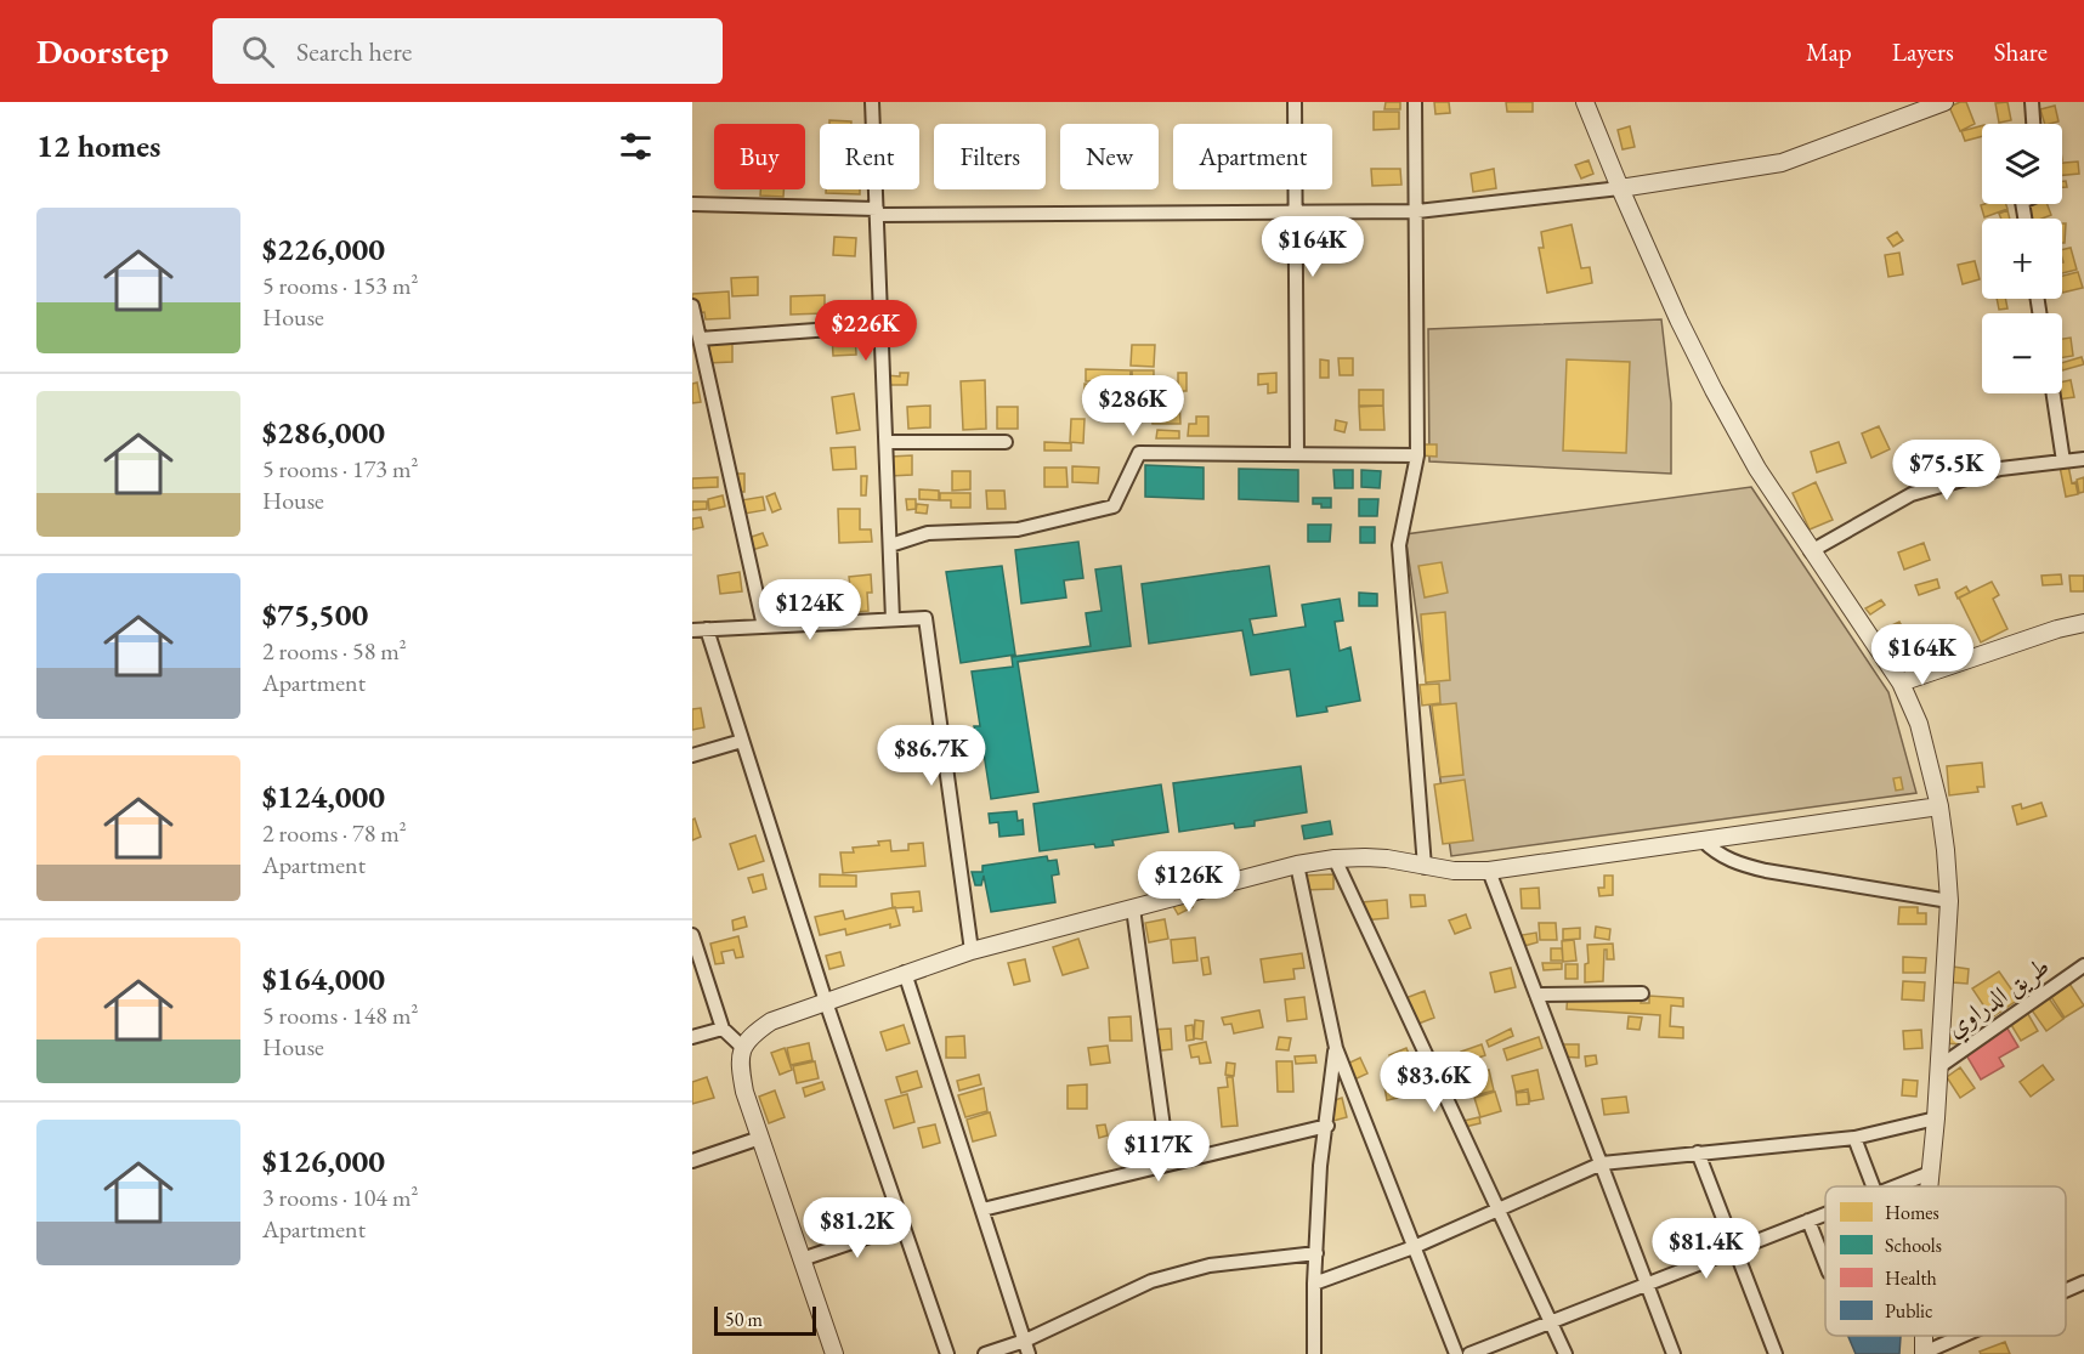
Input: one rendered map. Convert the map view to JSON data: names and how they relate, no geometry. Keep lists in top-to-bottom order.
{
  "streets": {
    "street": ["طريق الدراوي"]
  },
  "legend": [
    "Homes",
    "Schools",
    "Health",
    "Public"
  ],
  "scale_bar": "50 m",
  "page": {
    "header": "Doorstep",
    "search": "Search here",
    "nav": ["Map", "Layers", "Share"],
    "heading": "12 homes",
    "map_buttons": ["+", "−"],
    "chip": [
      "Buy",
      "Rent",
      "Filters",
      "New",
      "Apartment"
    ],
    "list": [
      {
        "name": "$226,000",
        "note": "5 rooms · 153 m² · House"
      },
      {
        "name": "$286,000",
        "note": "5 rooms · 173 m² · House"
      },
      {
        "name": "$75,500",
        "note": "2 rooms · 58 m² · Apartment"
      },
      {
        "name": "$124,000",
        "note": "2 rooms · 78 m² · Apartment"
      },
      {
        "name": "$164,000",
        "note": "5 rooms · 148 m² · House"
      },
      {
        "name": "$126,000",
        "note": "3 rooms · 104 m² · Apartment"
      }
    ],
    "price": [
      "$164K",
      "$226K",
      "$286K",
      "$75.5K",
      "$124K",
      "$164K",
      "$86.7K",
      "$126K",
      "$83.6K",
      "$117K",
      "$81.2K",
      "$81.4K"
    ],
    "scale": "50 m"
  }
}
